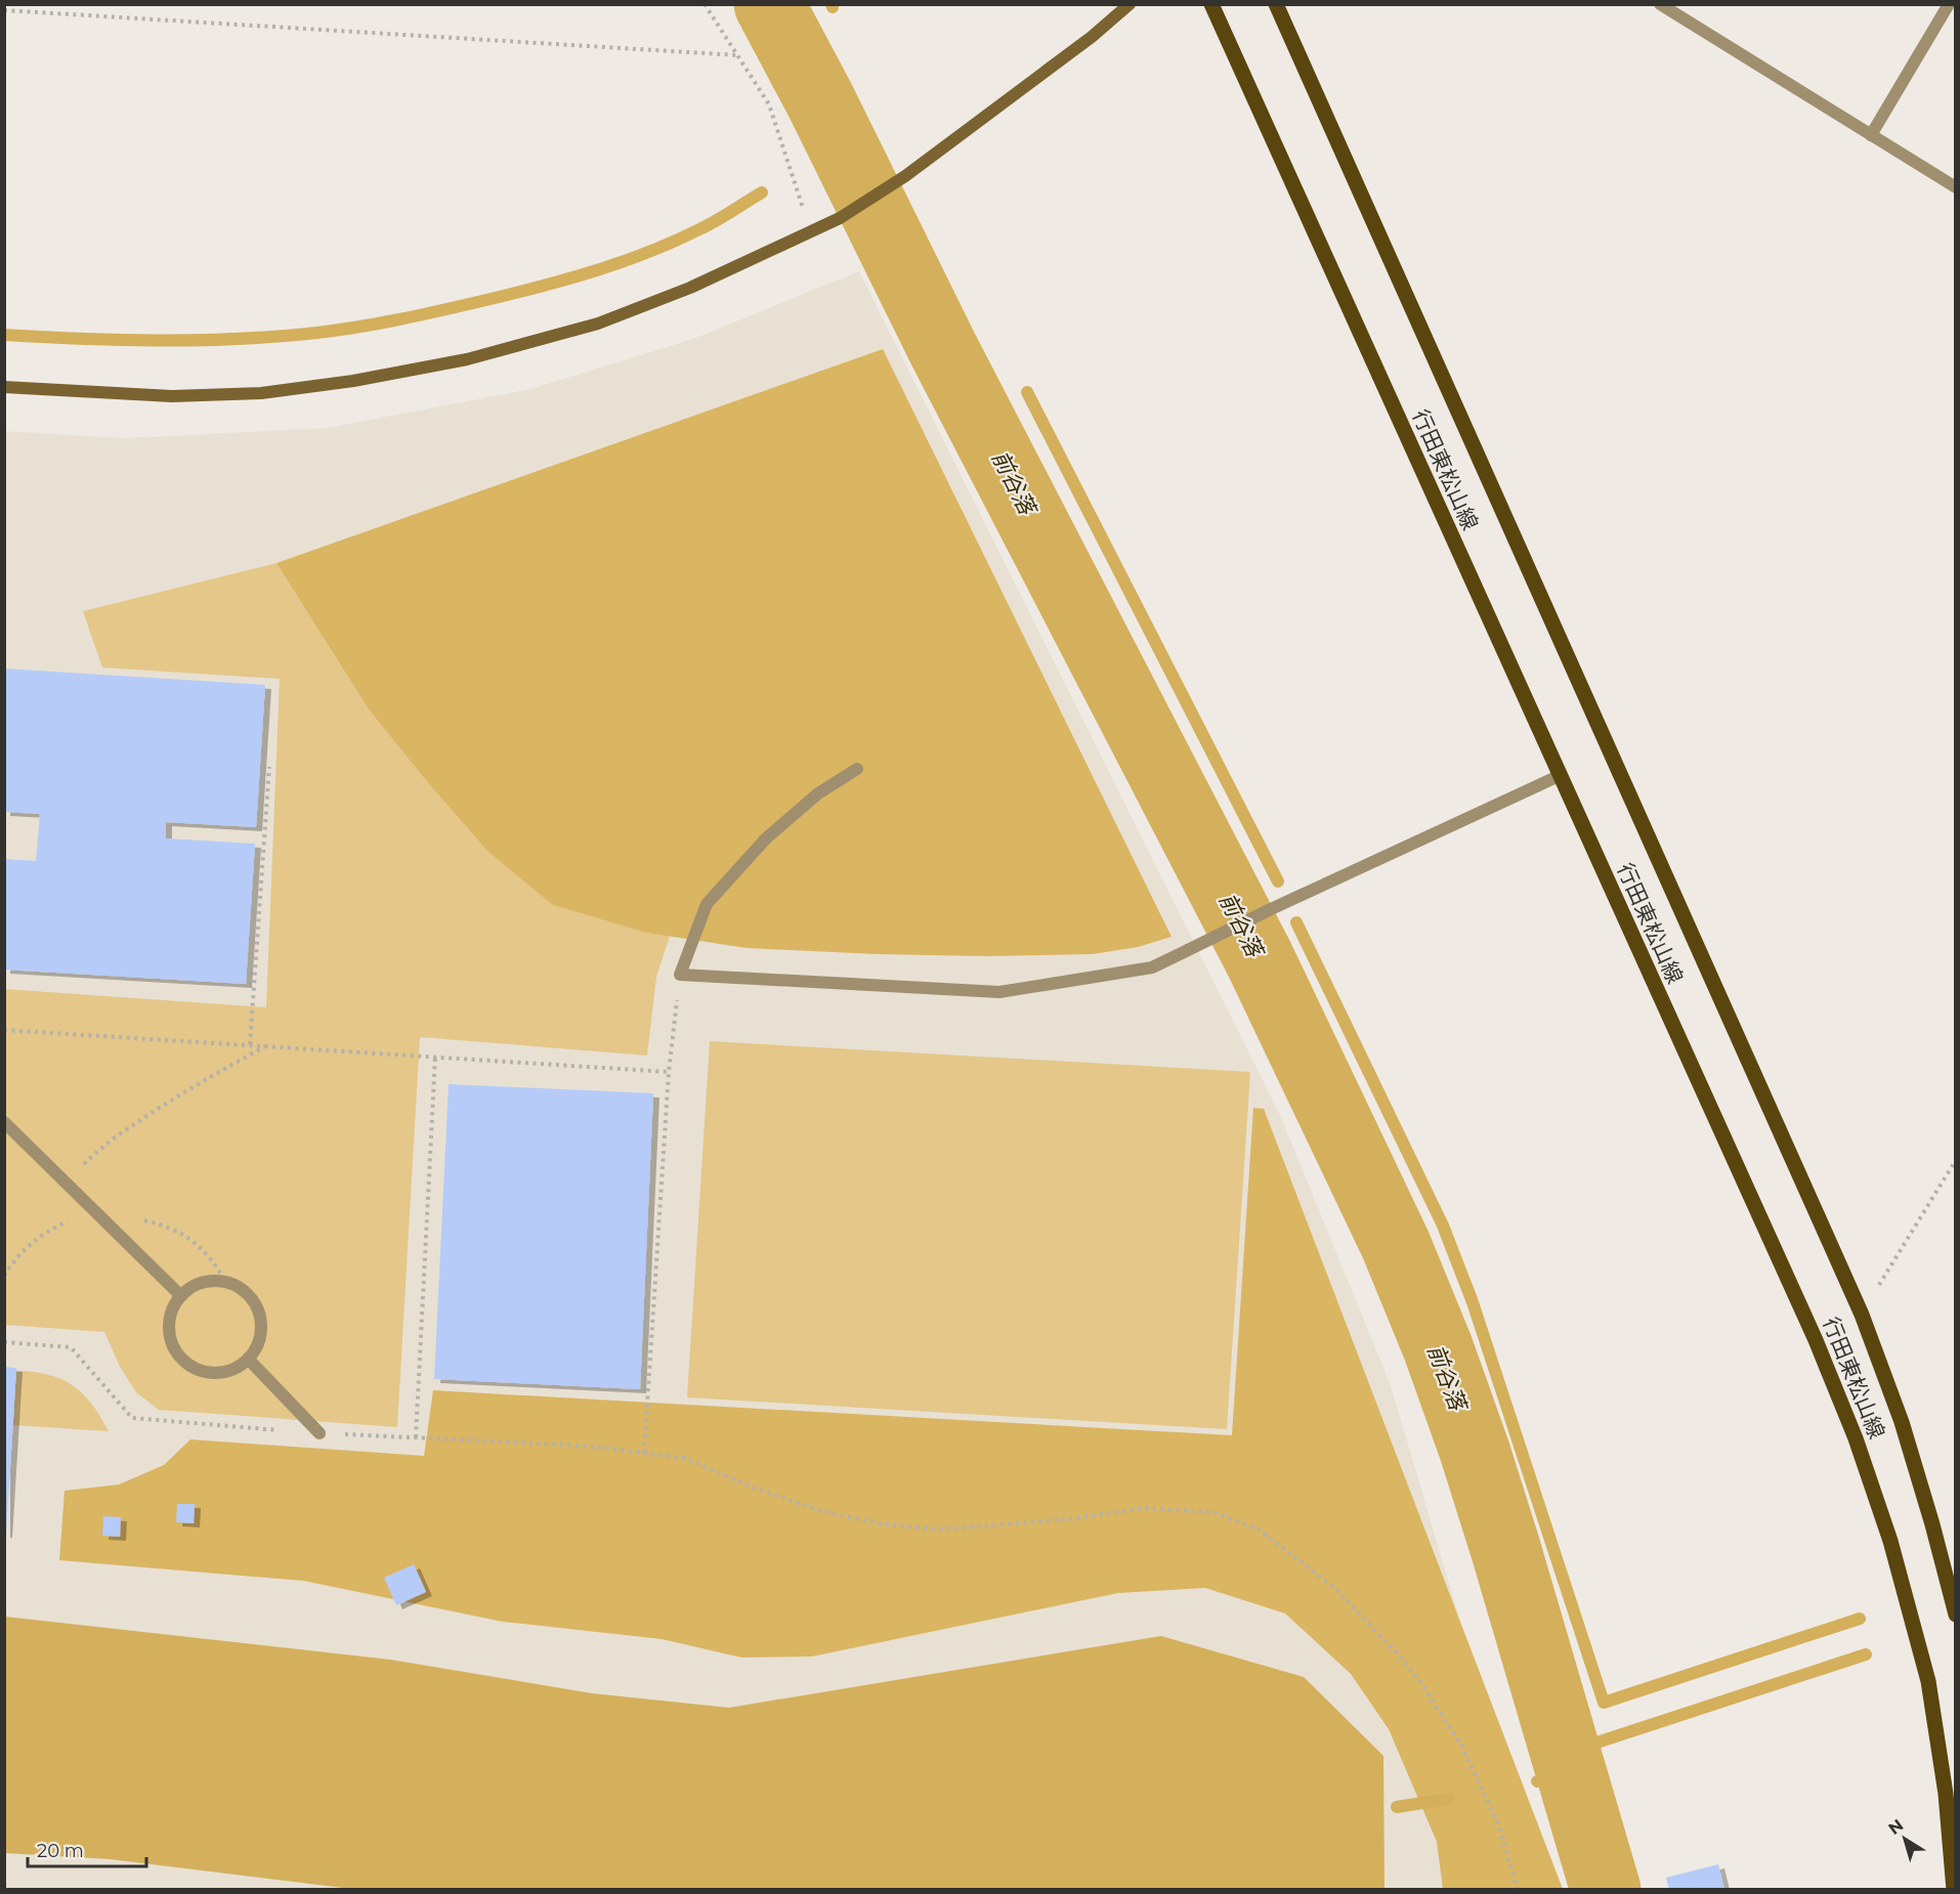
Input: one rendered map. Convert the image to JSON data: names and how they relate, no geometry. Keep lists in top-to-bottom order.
{
  "streets": {
    "main road": ["行田東松山線"]
  },
  "water": ["前谷落"],
  "scale_bar": "20 m",
  "north": "top left"
}
